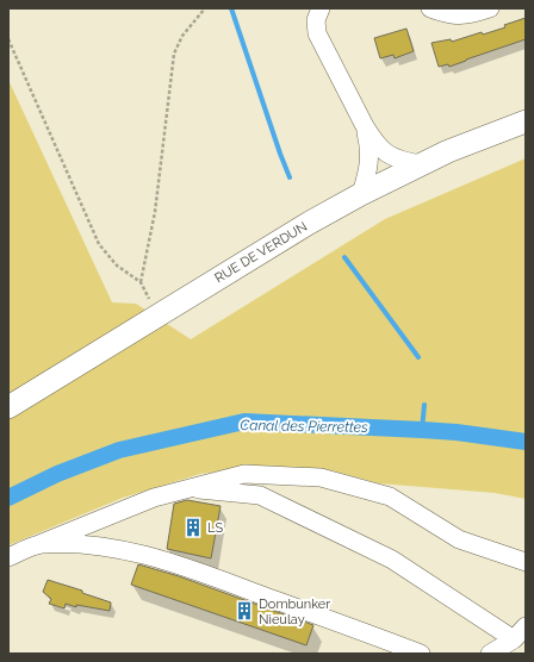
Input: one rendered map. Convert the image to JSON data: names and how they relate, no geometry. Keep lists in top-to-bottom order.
{
  "streets": {
    "main road": ["RUE DE VERDUN"]
  },
  "water": ["Canal des Pierrettes"],
  "places": {
    "building": ["LS", "Dombunker Nieulay"]
  }
}
